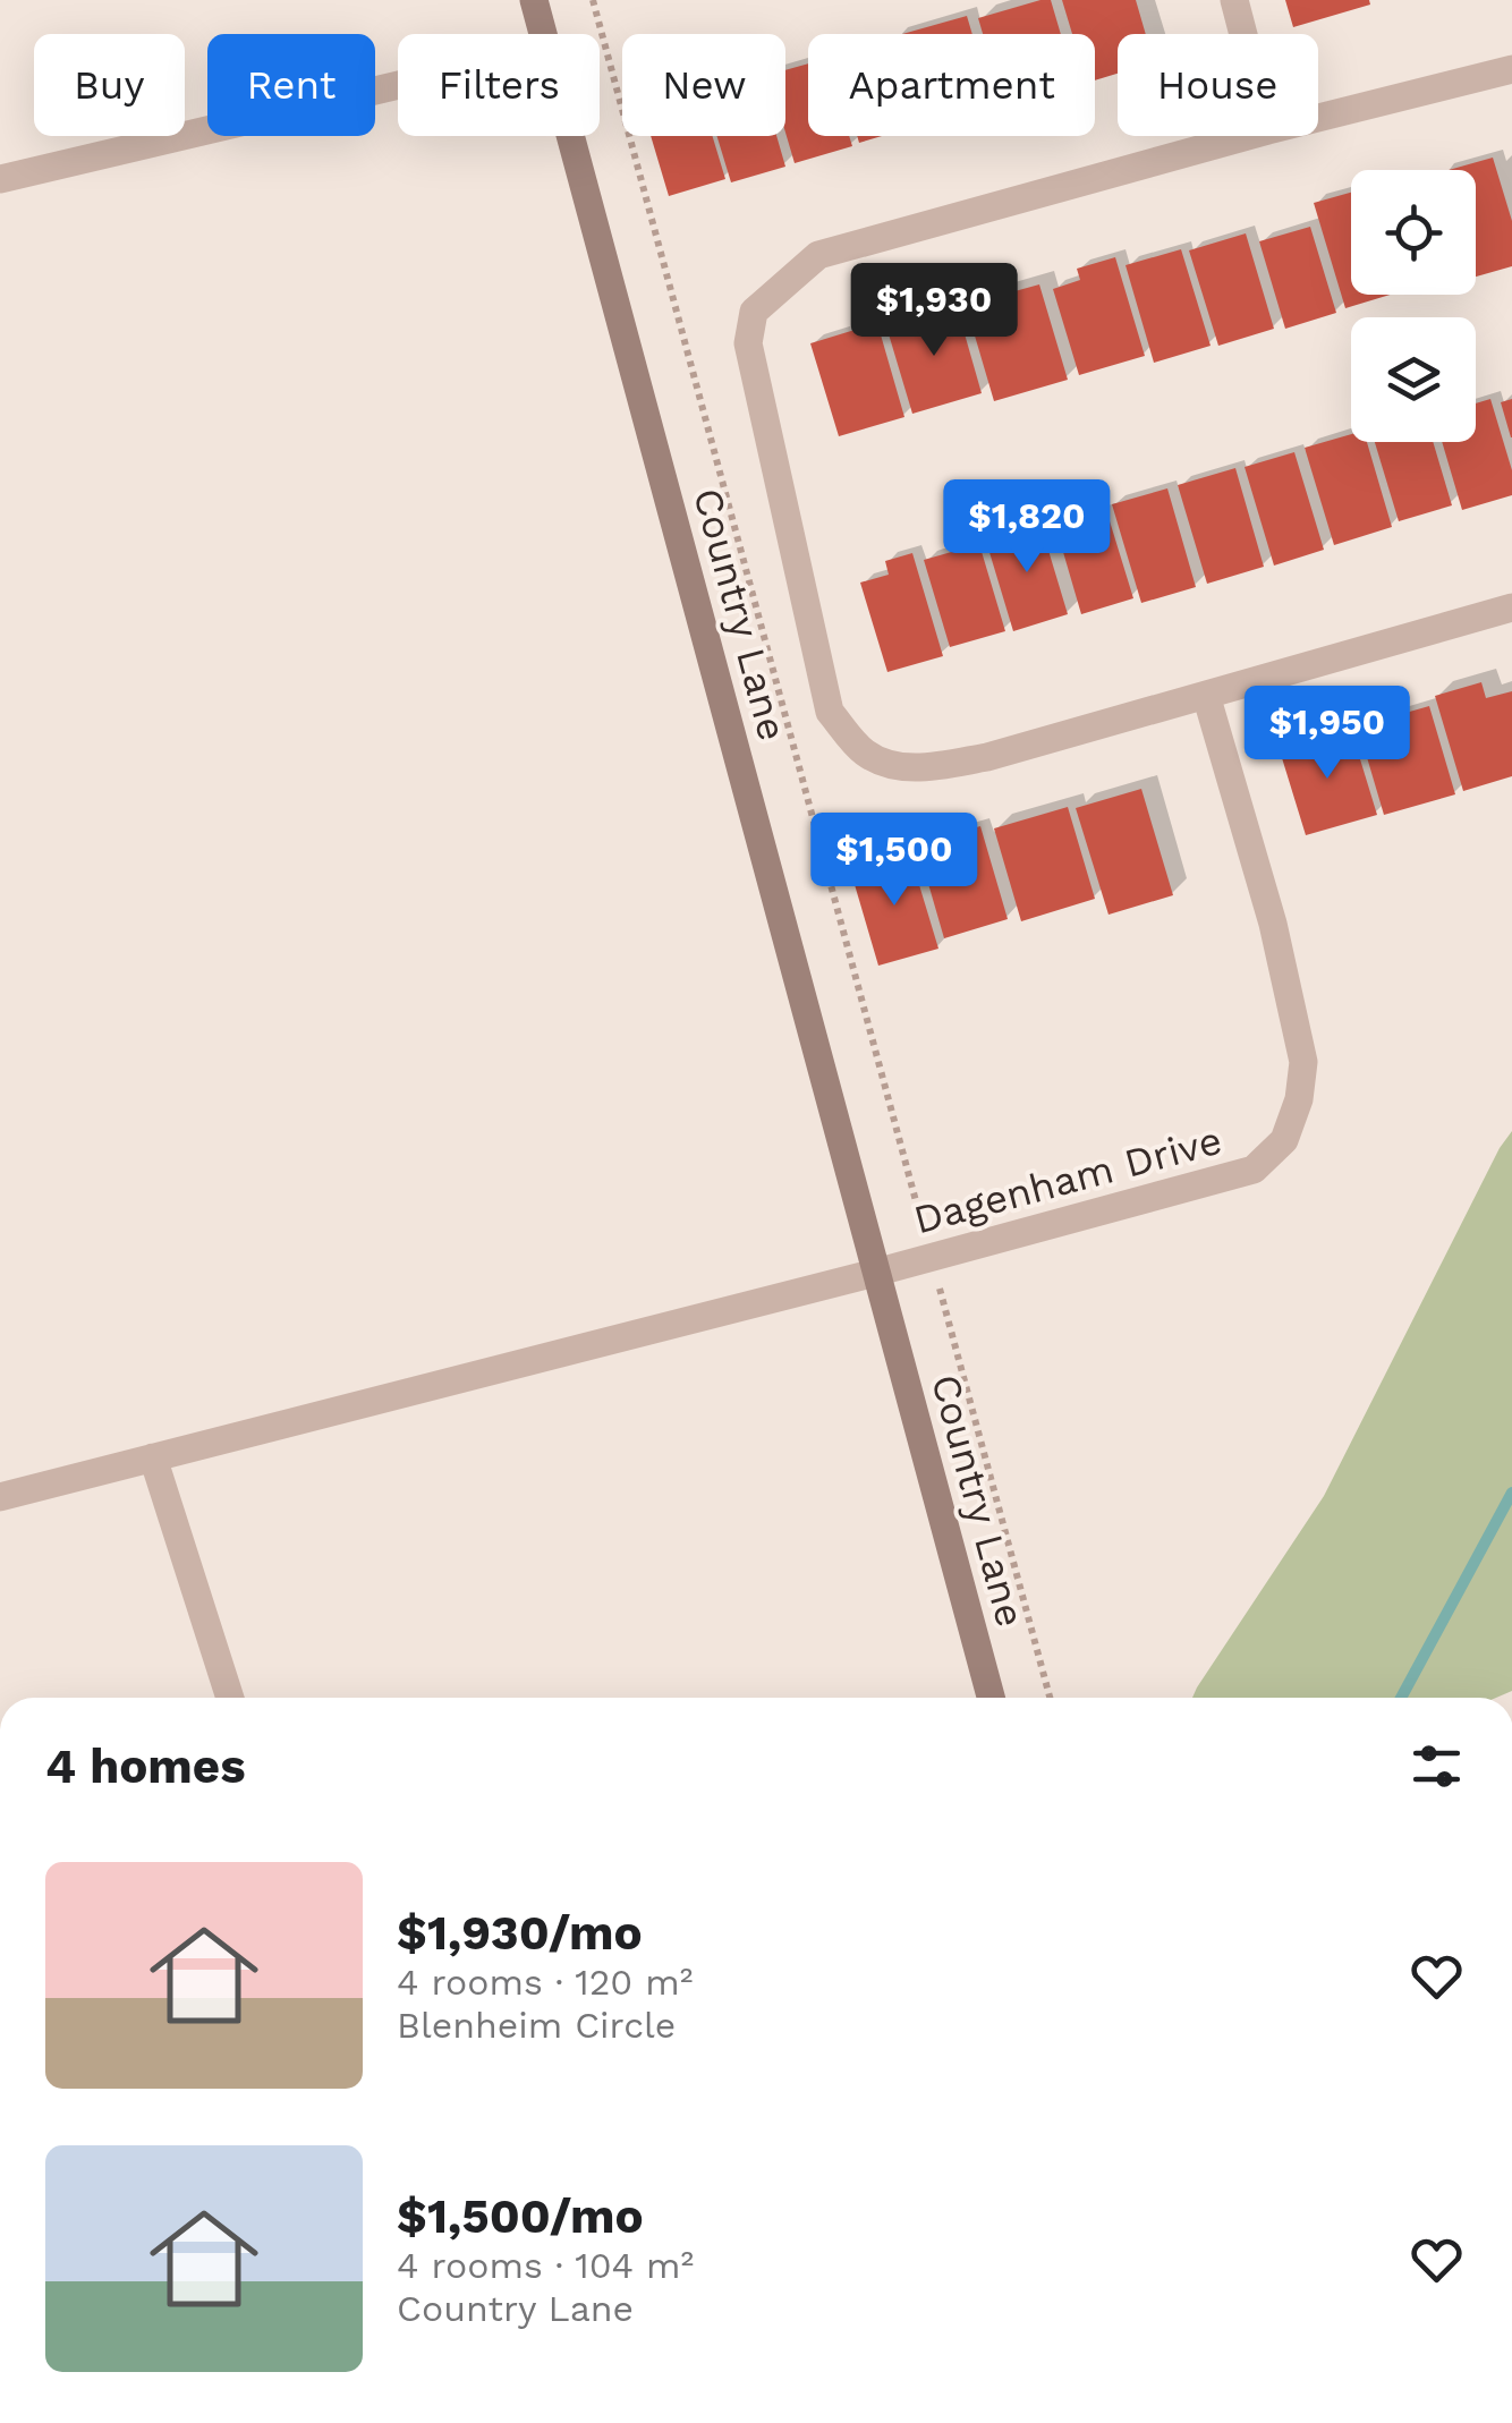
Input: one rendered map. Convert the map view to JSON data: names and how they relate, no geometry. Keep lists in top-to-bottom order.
{
  "streets": {
    "street": ["Country Lane", "Dagenham Drive"]
  },
  "crossings": [
    ["Country Lane", "Dagenham Drive"]
  ],
  "page": {
    "chip": [
      "Buy",
      "Rent",
      "Filters",
      "New",
      "Apartment",
      "House"
    ],
    "price": [
      "$1,930",
      "$1,820",
      "$1,950",
      "$1,500"
    ],
    "heading": "4 homes",
    "list": [
      {
        "name": "$1,930/mo",
        "note": "4 rooms · 120 m² · Blenheim Circle"
      },
      {
        "name": "$1,500/mo",
        "note": "4 rooms · 104 m² · Country Lane"
      }
    ]
  }
}
